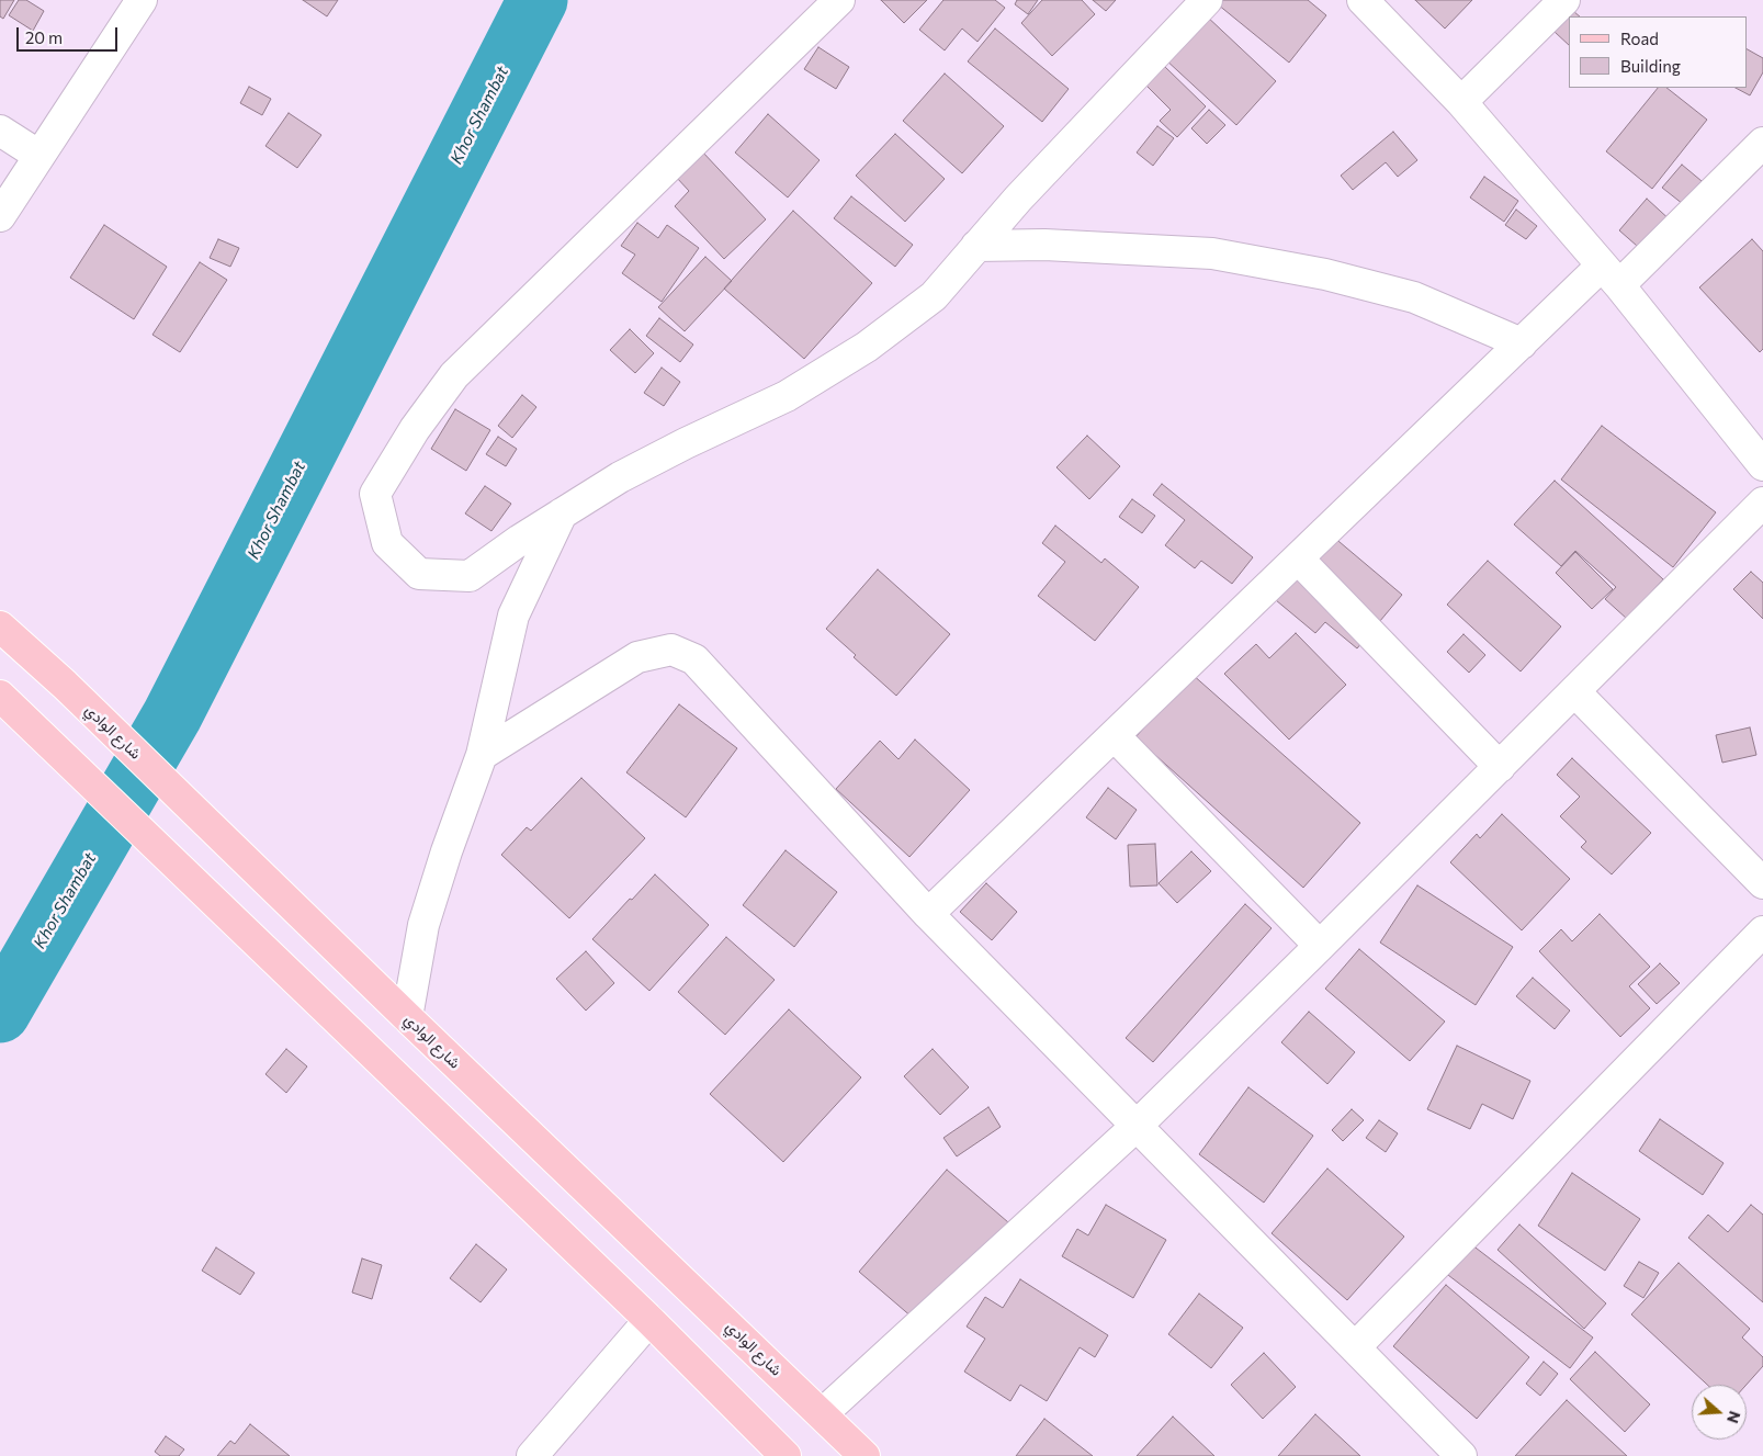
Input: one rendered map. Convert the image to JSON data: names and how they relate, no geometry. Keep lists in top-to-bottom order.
{
  "streets": {
    "main road": ["شارع الوادي"]
  },
  "water": ["Khor Shambat"],
  "legend": ["Road", "Building"],
  "scale_bar": "20 m",
  "north": "right"
}
